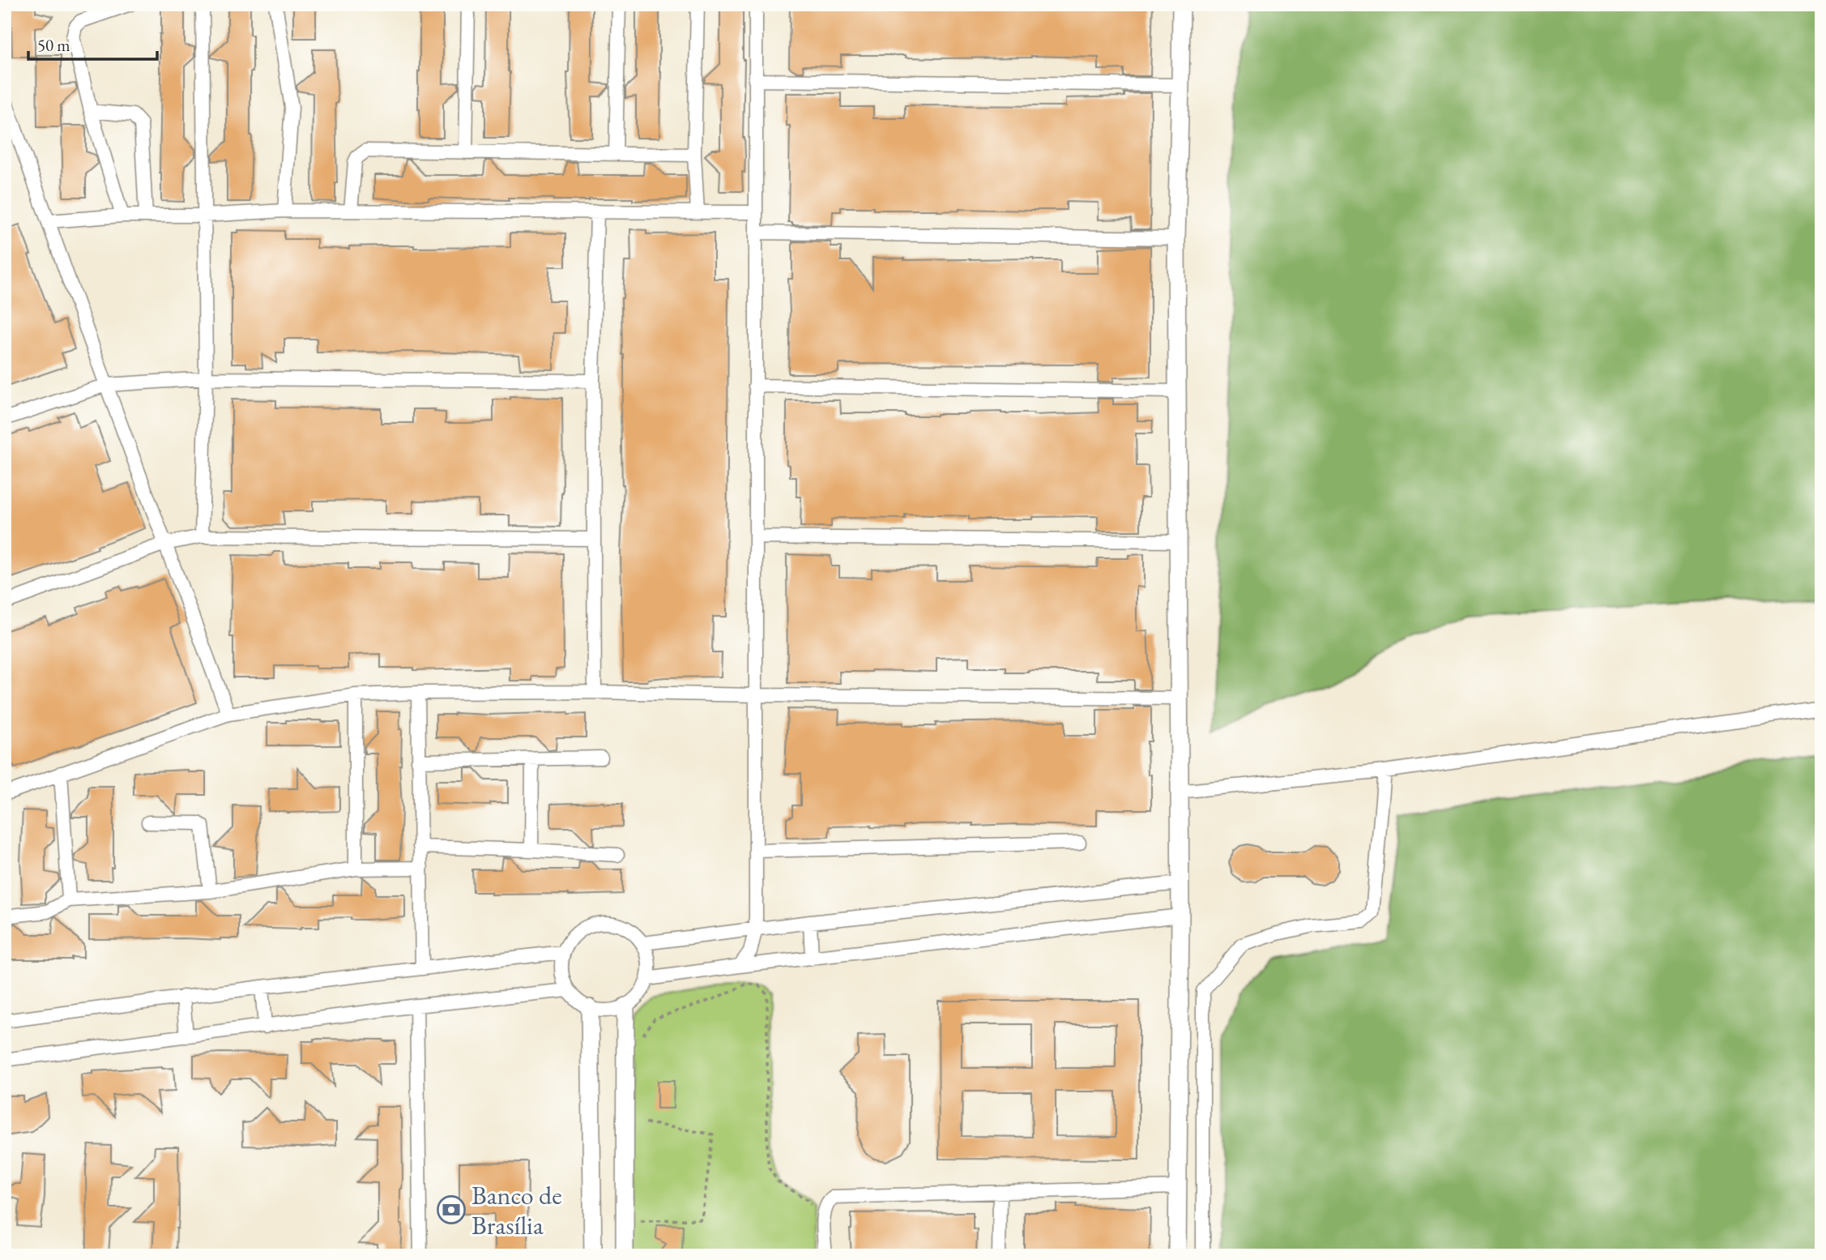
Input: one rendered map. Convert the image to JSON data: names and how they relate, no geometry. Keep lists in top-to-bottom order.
{
  "places": {
    "bank": ["Banco de Brasília"]
  },
  "scale_bar": "50 m"
}
